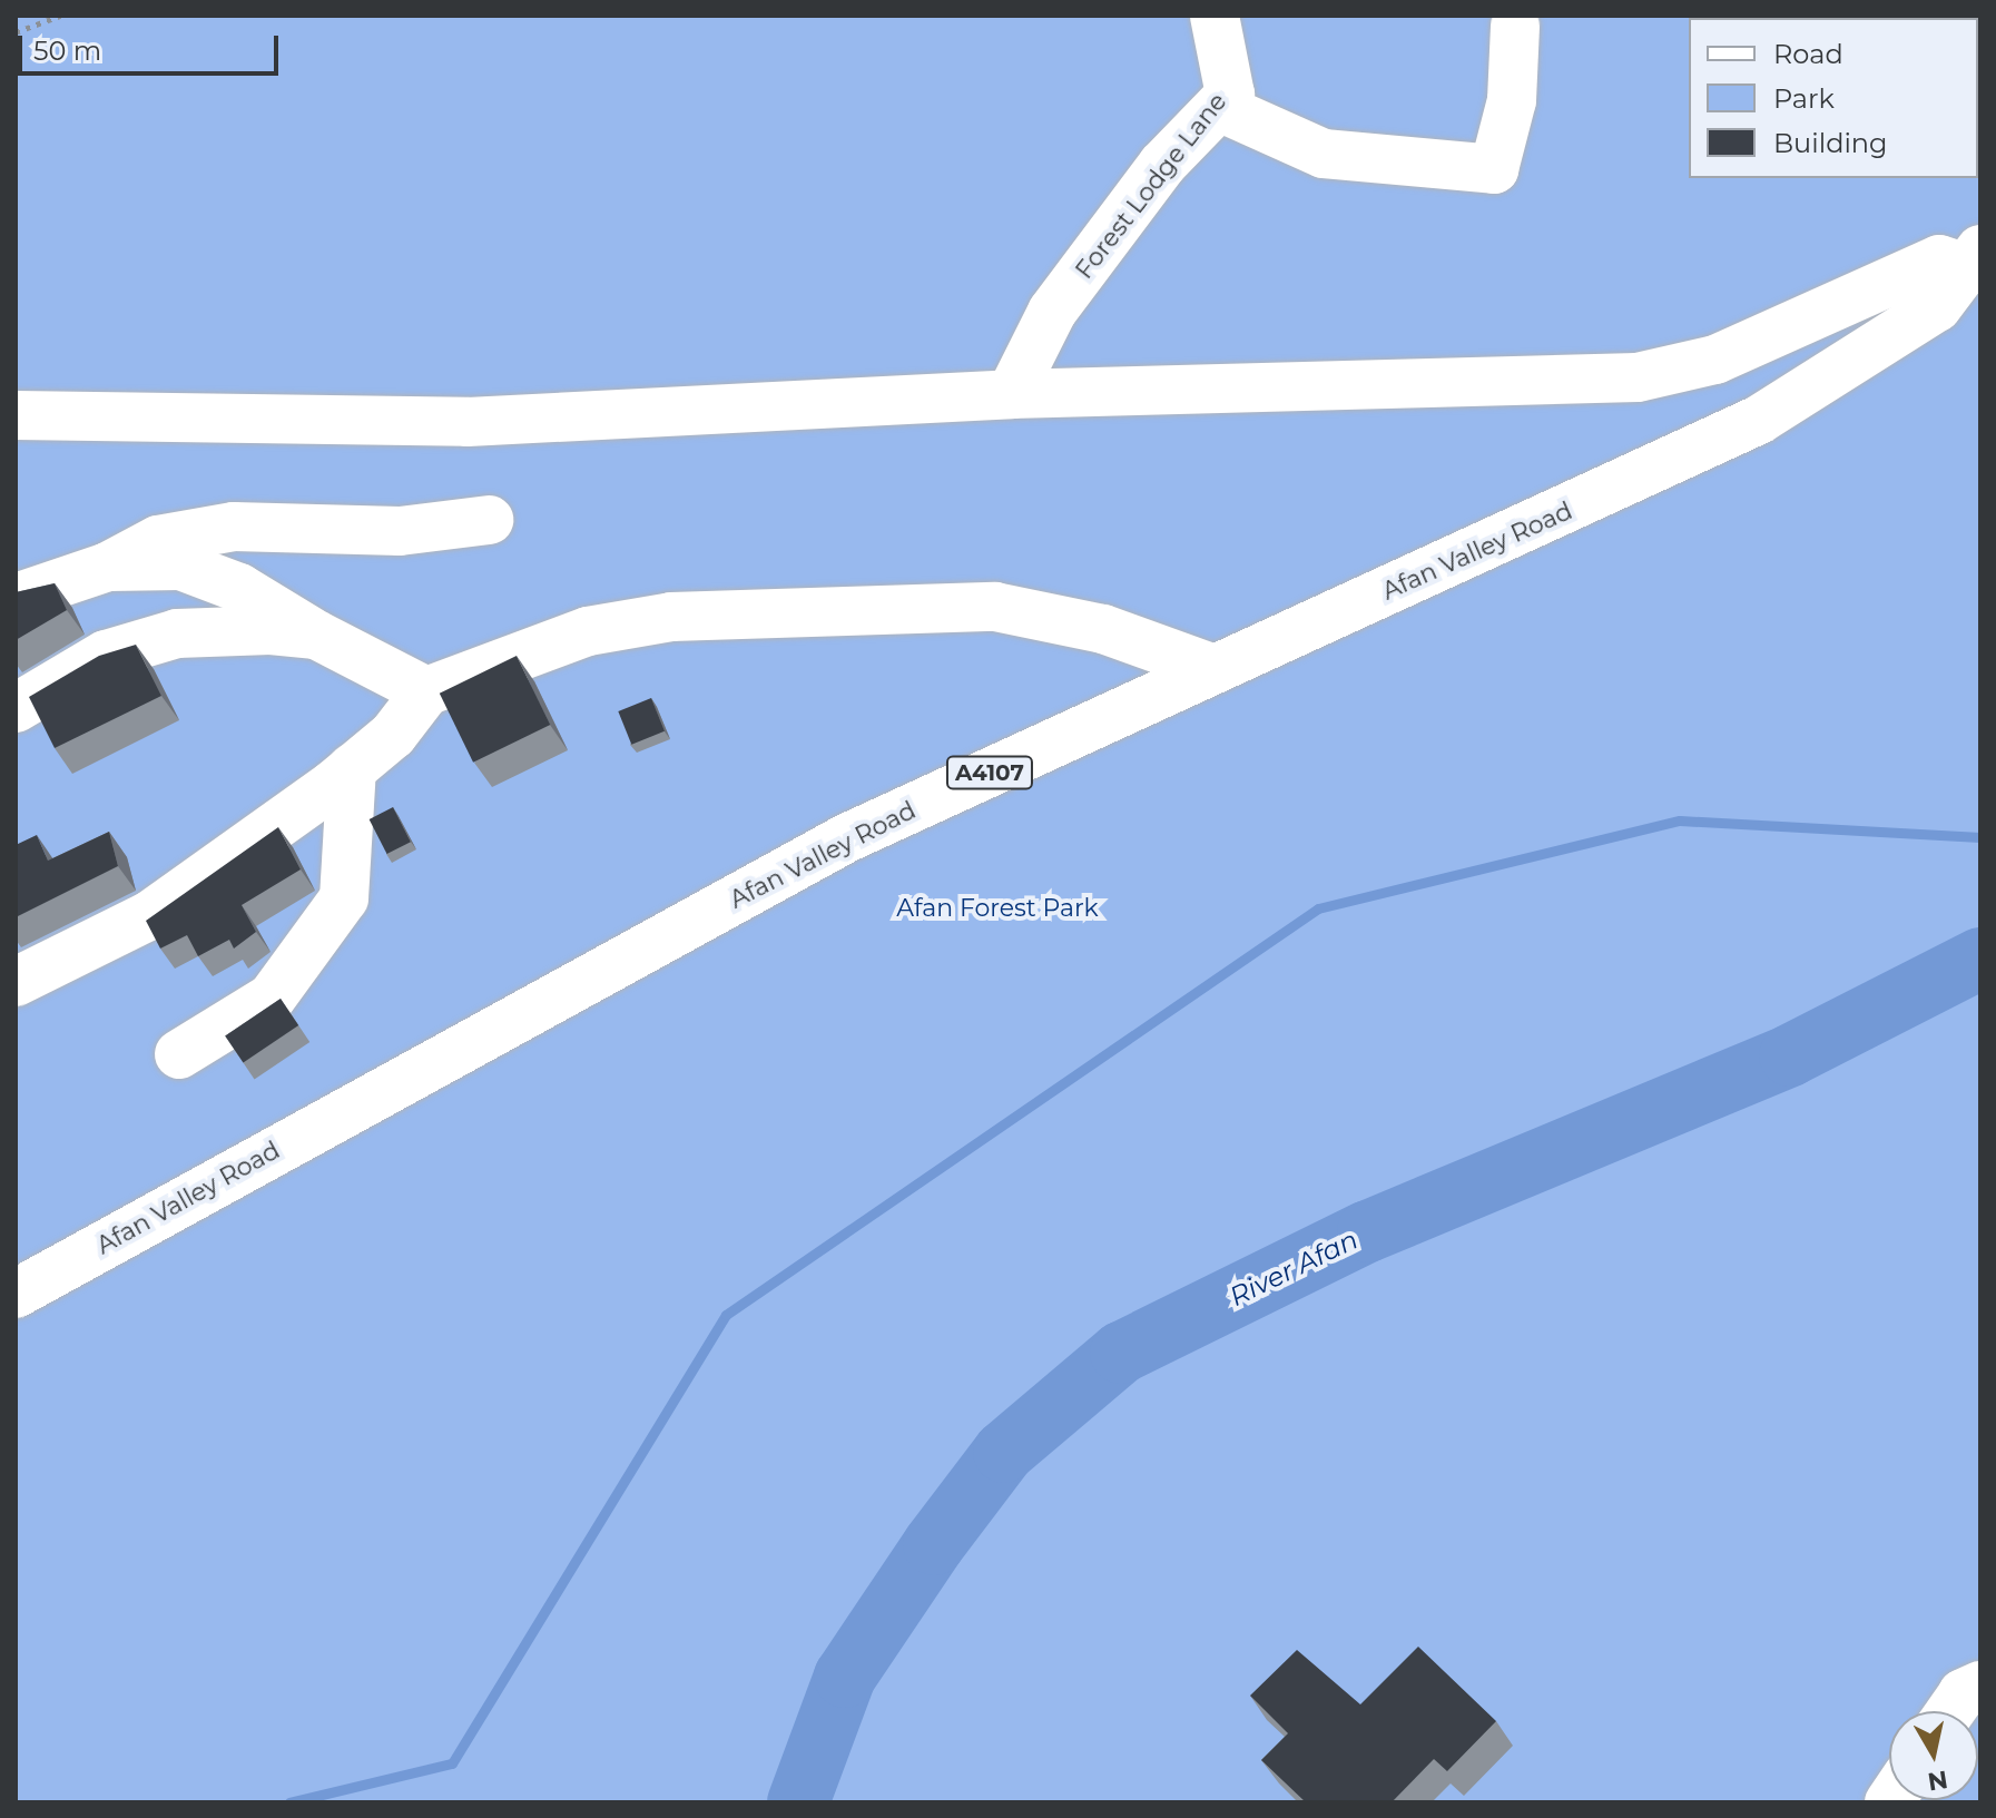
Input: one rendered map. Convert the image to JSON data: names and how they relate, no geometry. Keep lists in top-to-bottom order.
{
  "streets": {
    "main road": ["Forest Lodge Lane", "Afan Valley Road", "A4107"]
  },
  "water": ["River Afan"],
  "parks": ["Afan Forest Park"],
  "legend": ["Road", "Park", "Building"],
  "scale_bar": "50 m",
  "north": "bottom"
}
